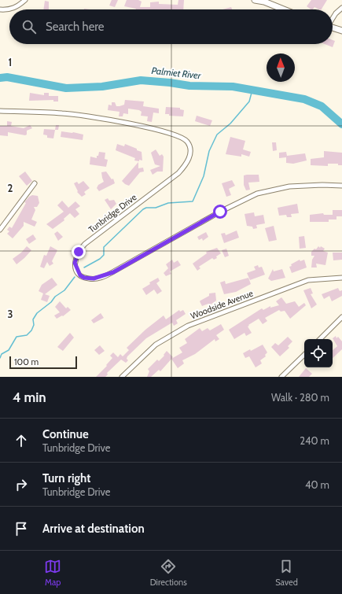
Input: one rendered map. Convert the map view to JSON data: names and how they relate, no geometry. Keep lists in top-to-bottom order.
{
  "streets": {
    "street": ["Tunbridge Drive", "Woodside Avenue"]
  },
  "water": ["Palmiet River"],
  "scale_bar": "100 m",
  "north": "top",
  "page": {
    "search": "Search here",
    "scale": "100 m",
    "heading": ["4 min", "Walk · 280 m"],
    "list": [
      ["Continue", "Tunbridge Drive", "240 m"],
      ["Turn right", "Tunbridge Drive", "40 m"],
      "Arrive at destination"
    ],
    "nav": ["Map", "Directions", "Saved"]
  },
  "grid": {
    "rows": ["1", "2", "3"]
  }
}
